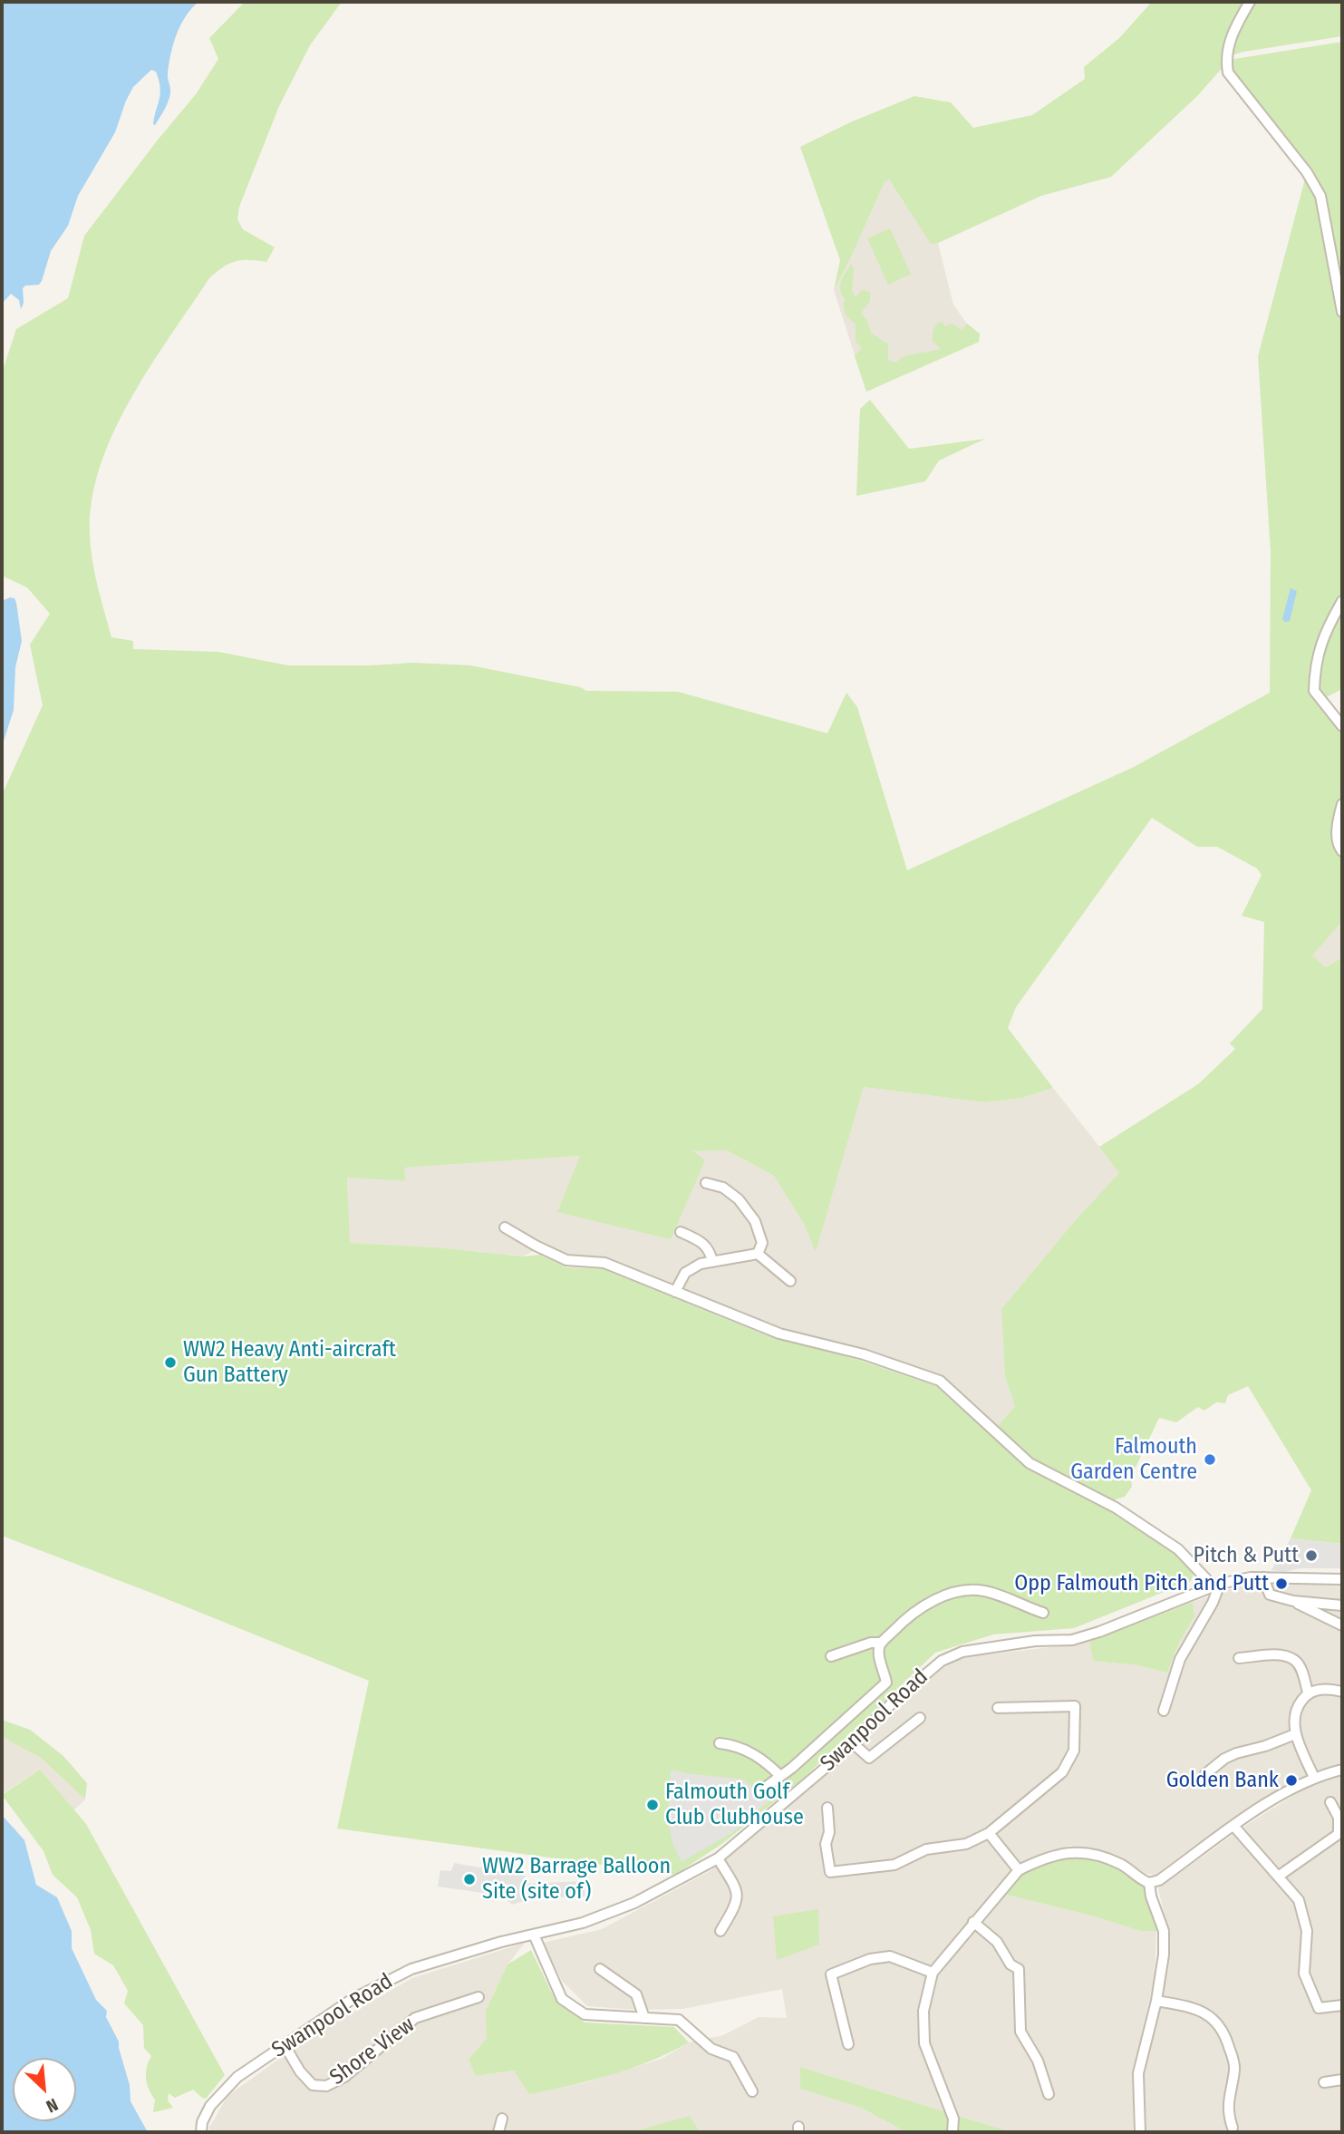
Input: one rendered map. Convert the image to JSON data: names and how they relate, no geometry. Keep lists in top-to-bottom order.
{
  "streets": {
    "street": ["Swanpool Road", "Shore View"]
  },
  "crossings": [
    ["Swanpool Road", "Shore View"]
  ],
  "places": [
    "WW2 Heavy Anti-aircraft Gun Battery",
    "Falmouth Garden Centre",
    "Pitch & Putt",
    "Opp Falmouth Pitch and Putt",
    "Golden Bank",
    "Falmouth Golf Club Clubhouse",
    "WW2 Barrage Balloon Site (site of)"
  ],
  "north": "bottom right"
}
